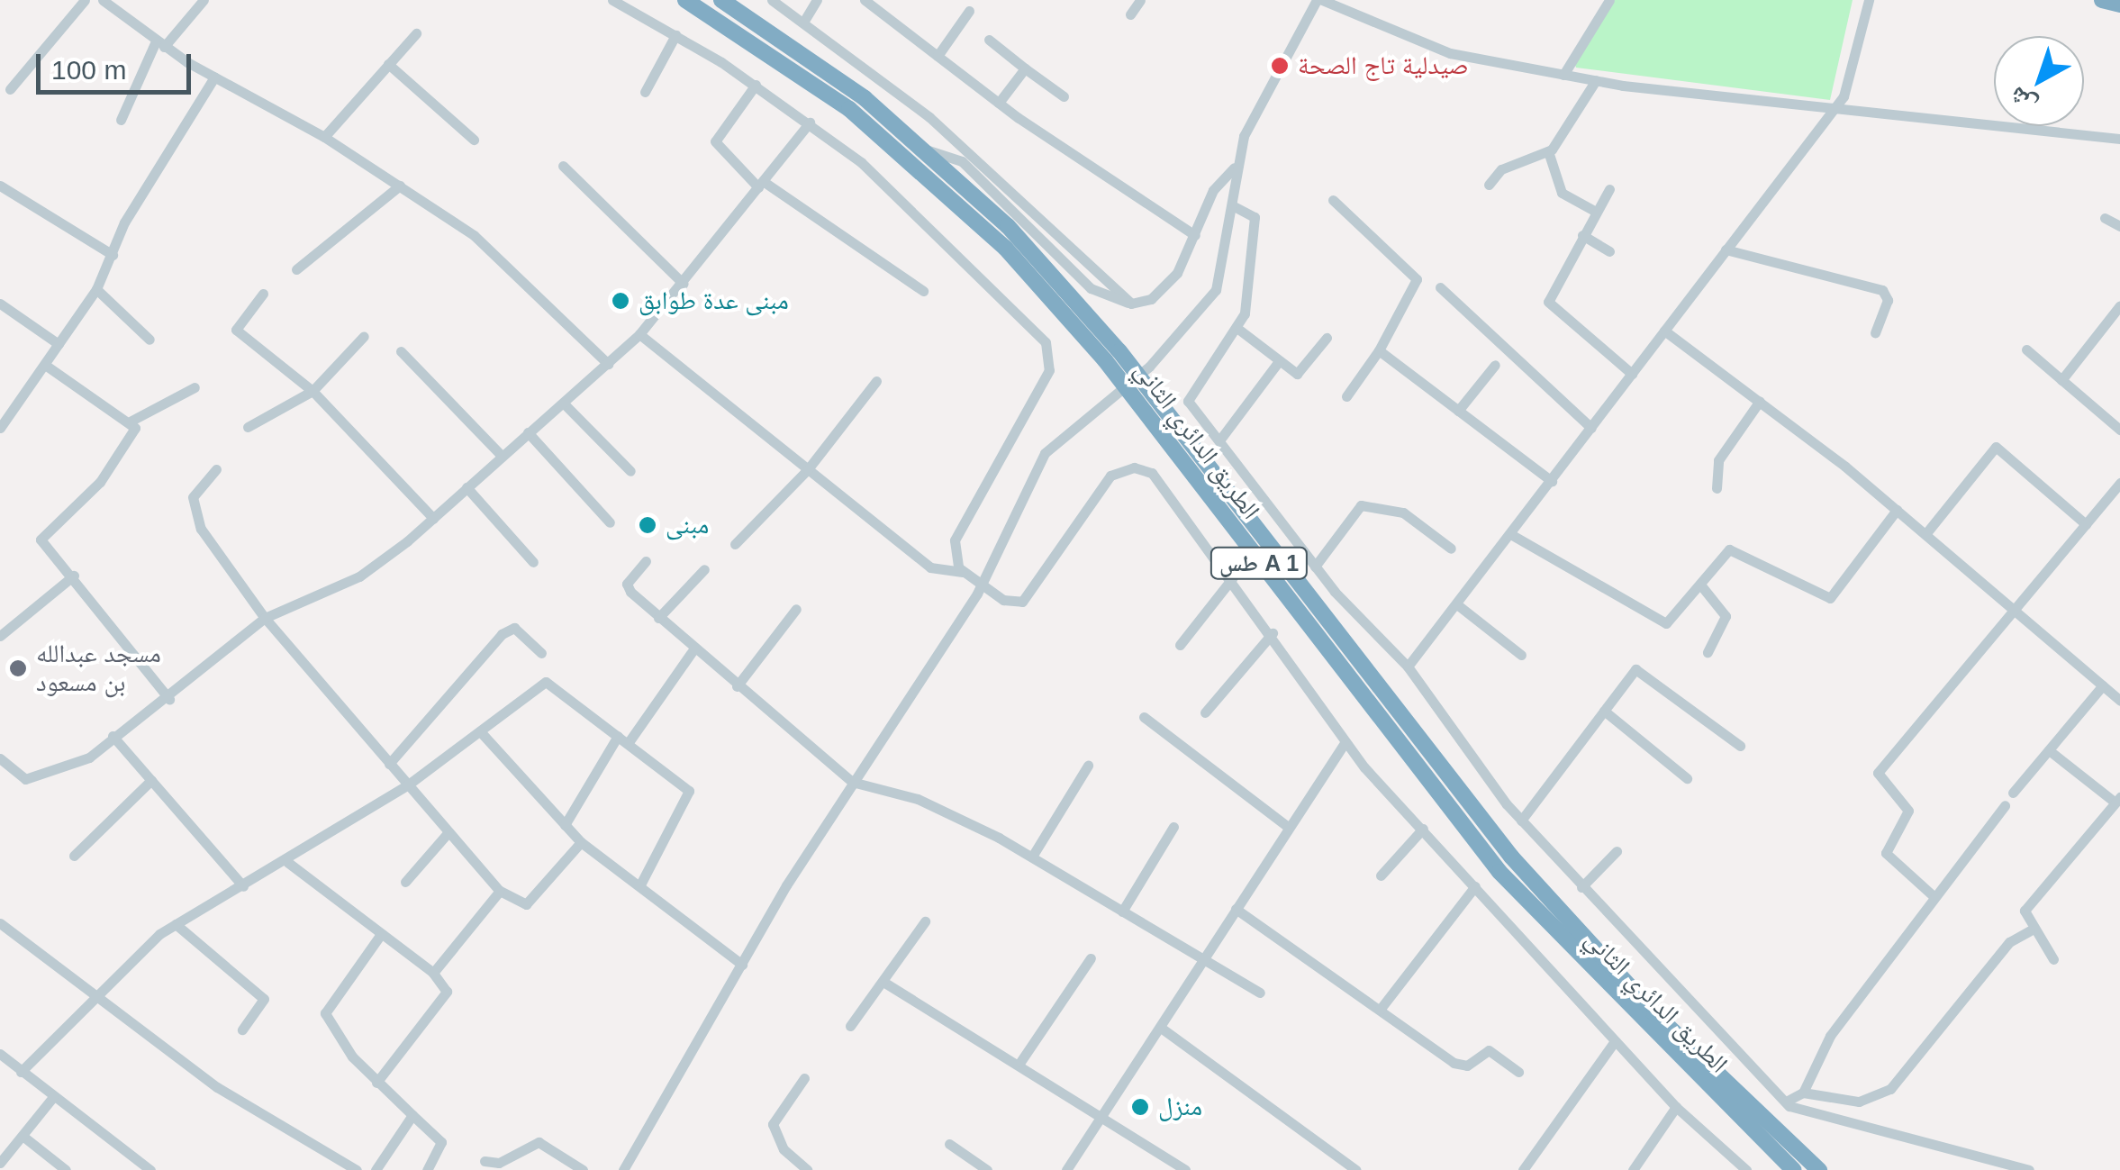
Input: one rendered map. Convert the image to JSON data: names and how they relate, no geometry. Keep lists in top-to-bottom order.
{
  "streets": {
    "highway": ["الطريق الدائري الثاني", "طس A 1"]
  },
  "places": [
    "صيدلية تاج الصحة",
    "مبنى عدة طوابق",
    "مبنى",
    "مسجد عبدالله بن مسعود",
    "منزل"
  ],
  "scale_bar": "100 m",
  "north": "bottom left"
}
